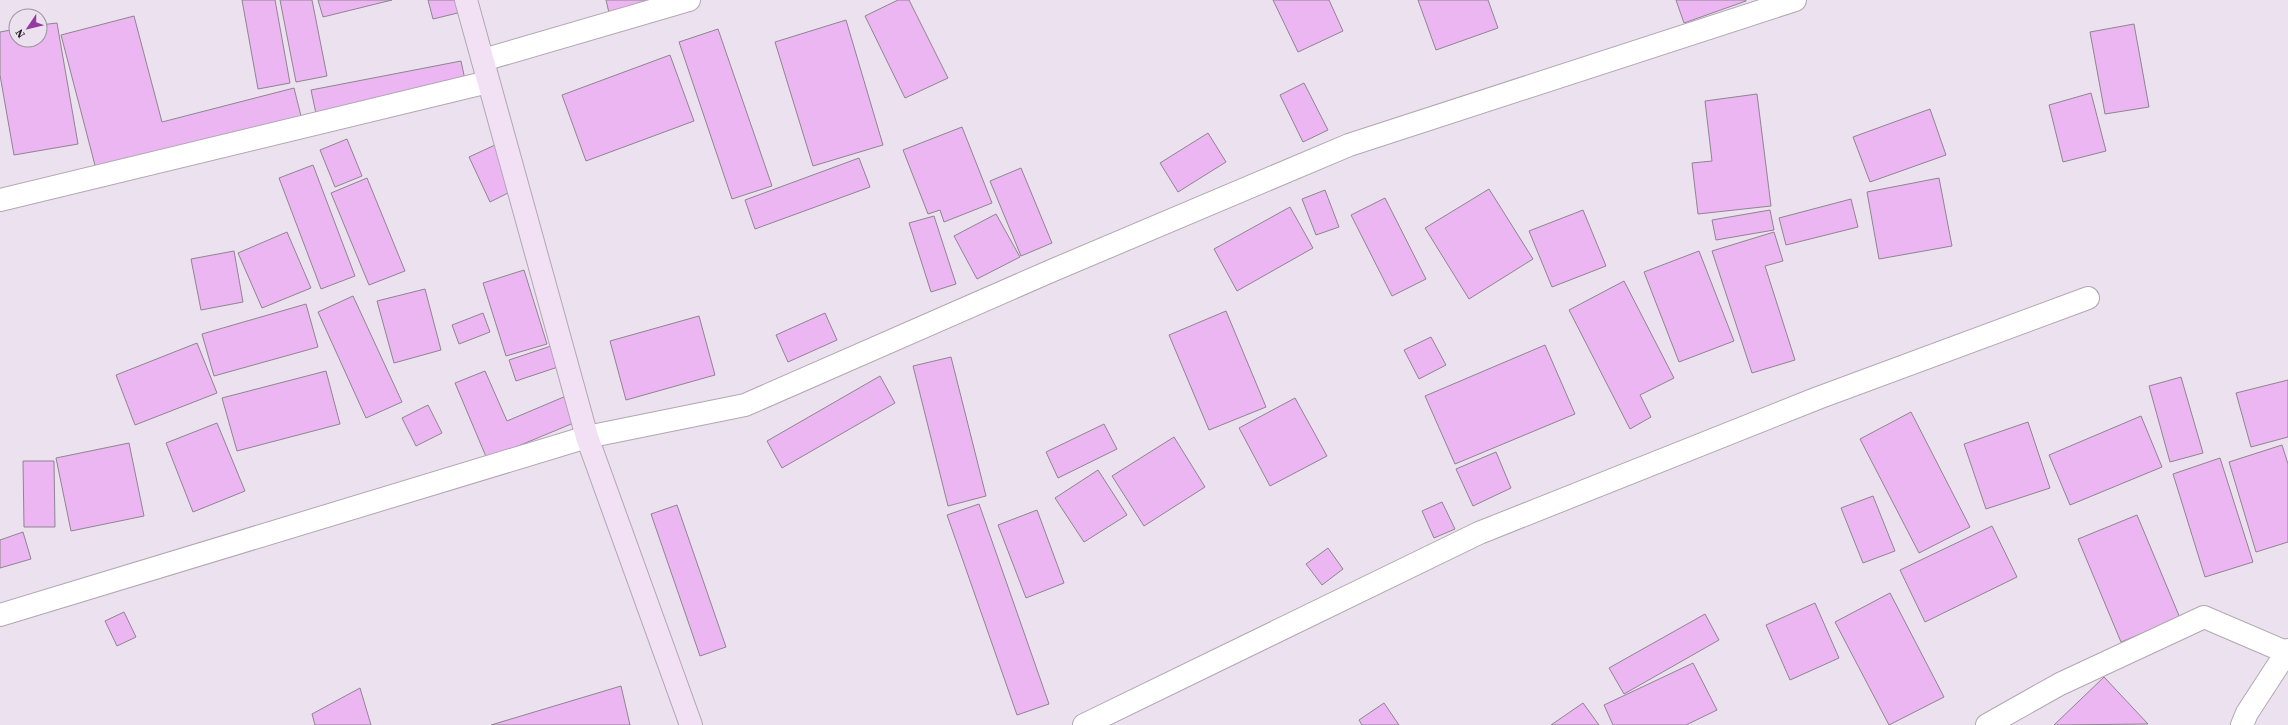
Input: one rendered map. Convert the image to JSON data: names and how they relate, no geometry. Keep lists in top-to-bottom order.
{
  "north": "bottom left"
}
